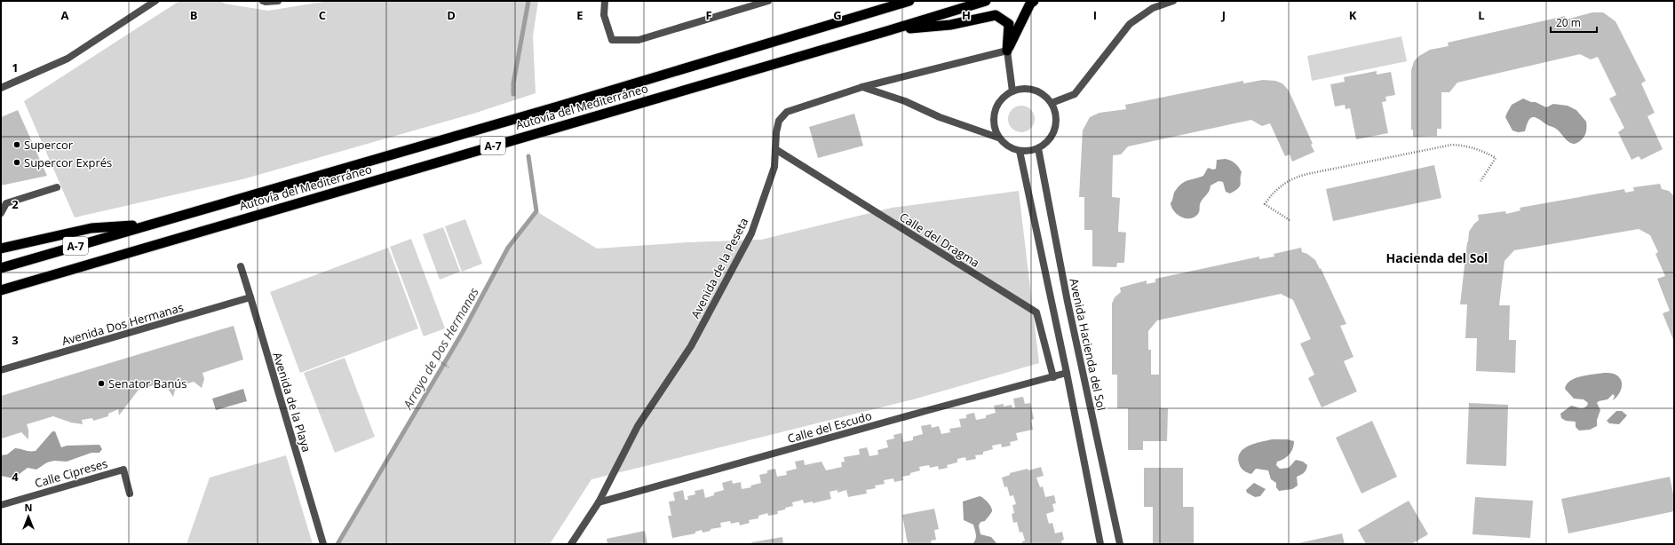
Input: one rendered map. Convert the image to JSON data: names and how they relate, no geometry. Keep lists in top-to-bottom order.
{
  "streets": {
    "highway": ["Autovía del Mediterráneo", "A-7"],
    "street": [
      "Calle del Dragma",
      "Avenida de la Peseta",
      "Avenida Dos Hermanas",
      "Avenida Hacienda del Sol",
      "Avenida de la Playa",
      "Calle del Escudo",
      "Calle Cipreses"
    ]
  },
  "crossings": [
    ["Calle del Dragma", "Avenida de la Peseta"],
    ["Calle del Dragma", "Calle del Escudo"],
    ["Avenida de la Peseta", "Calle del Escudo"],
    ["Avenida Dos Hermanas", "Avenida de la Playa"]
  ],
  "districts": ["Hacienda del Sol"],
  "water": ["Arroyo de Dos Hermanas"],
  "places": ["Supercor", "Supercor Exprés", "Senator Banús"],
  "scale_bar": "20 m",
  "north": "top",
  "grid": {
    "columns": [
      "A",
      "B",
      "C",
      "D",
      "E",
      "F",
      "G",
      "H",
      "I",
      "J",
      "K",
      "L"
    ],
    "rows": [
      "1",
      "2",
      "3",
      "4"
    ]
  }
}
